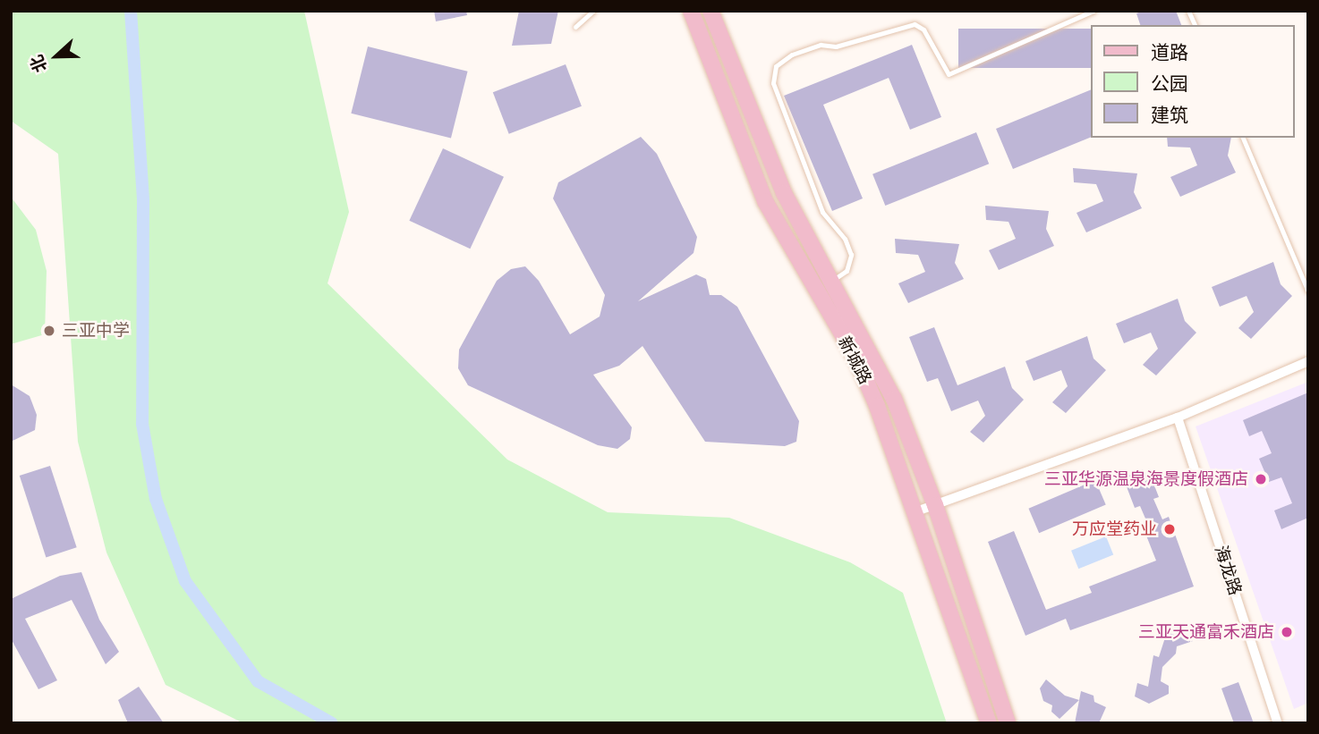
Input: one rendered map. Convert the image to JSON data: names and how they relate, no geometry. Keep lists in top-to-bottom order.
{
  "streets": {
    "main road": ["新城路"],
    "street": ["海龙路"]
  },
  "places": [
    "三亚中学",
    "三亚华源温泉海景度假酒店",
    "万应堂药业",
    "三亚天通富禾酒店"
  ],
  "legend": ["道路", "公园", "建筑"],
  "north": "left"
}
